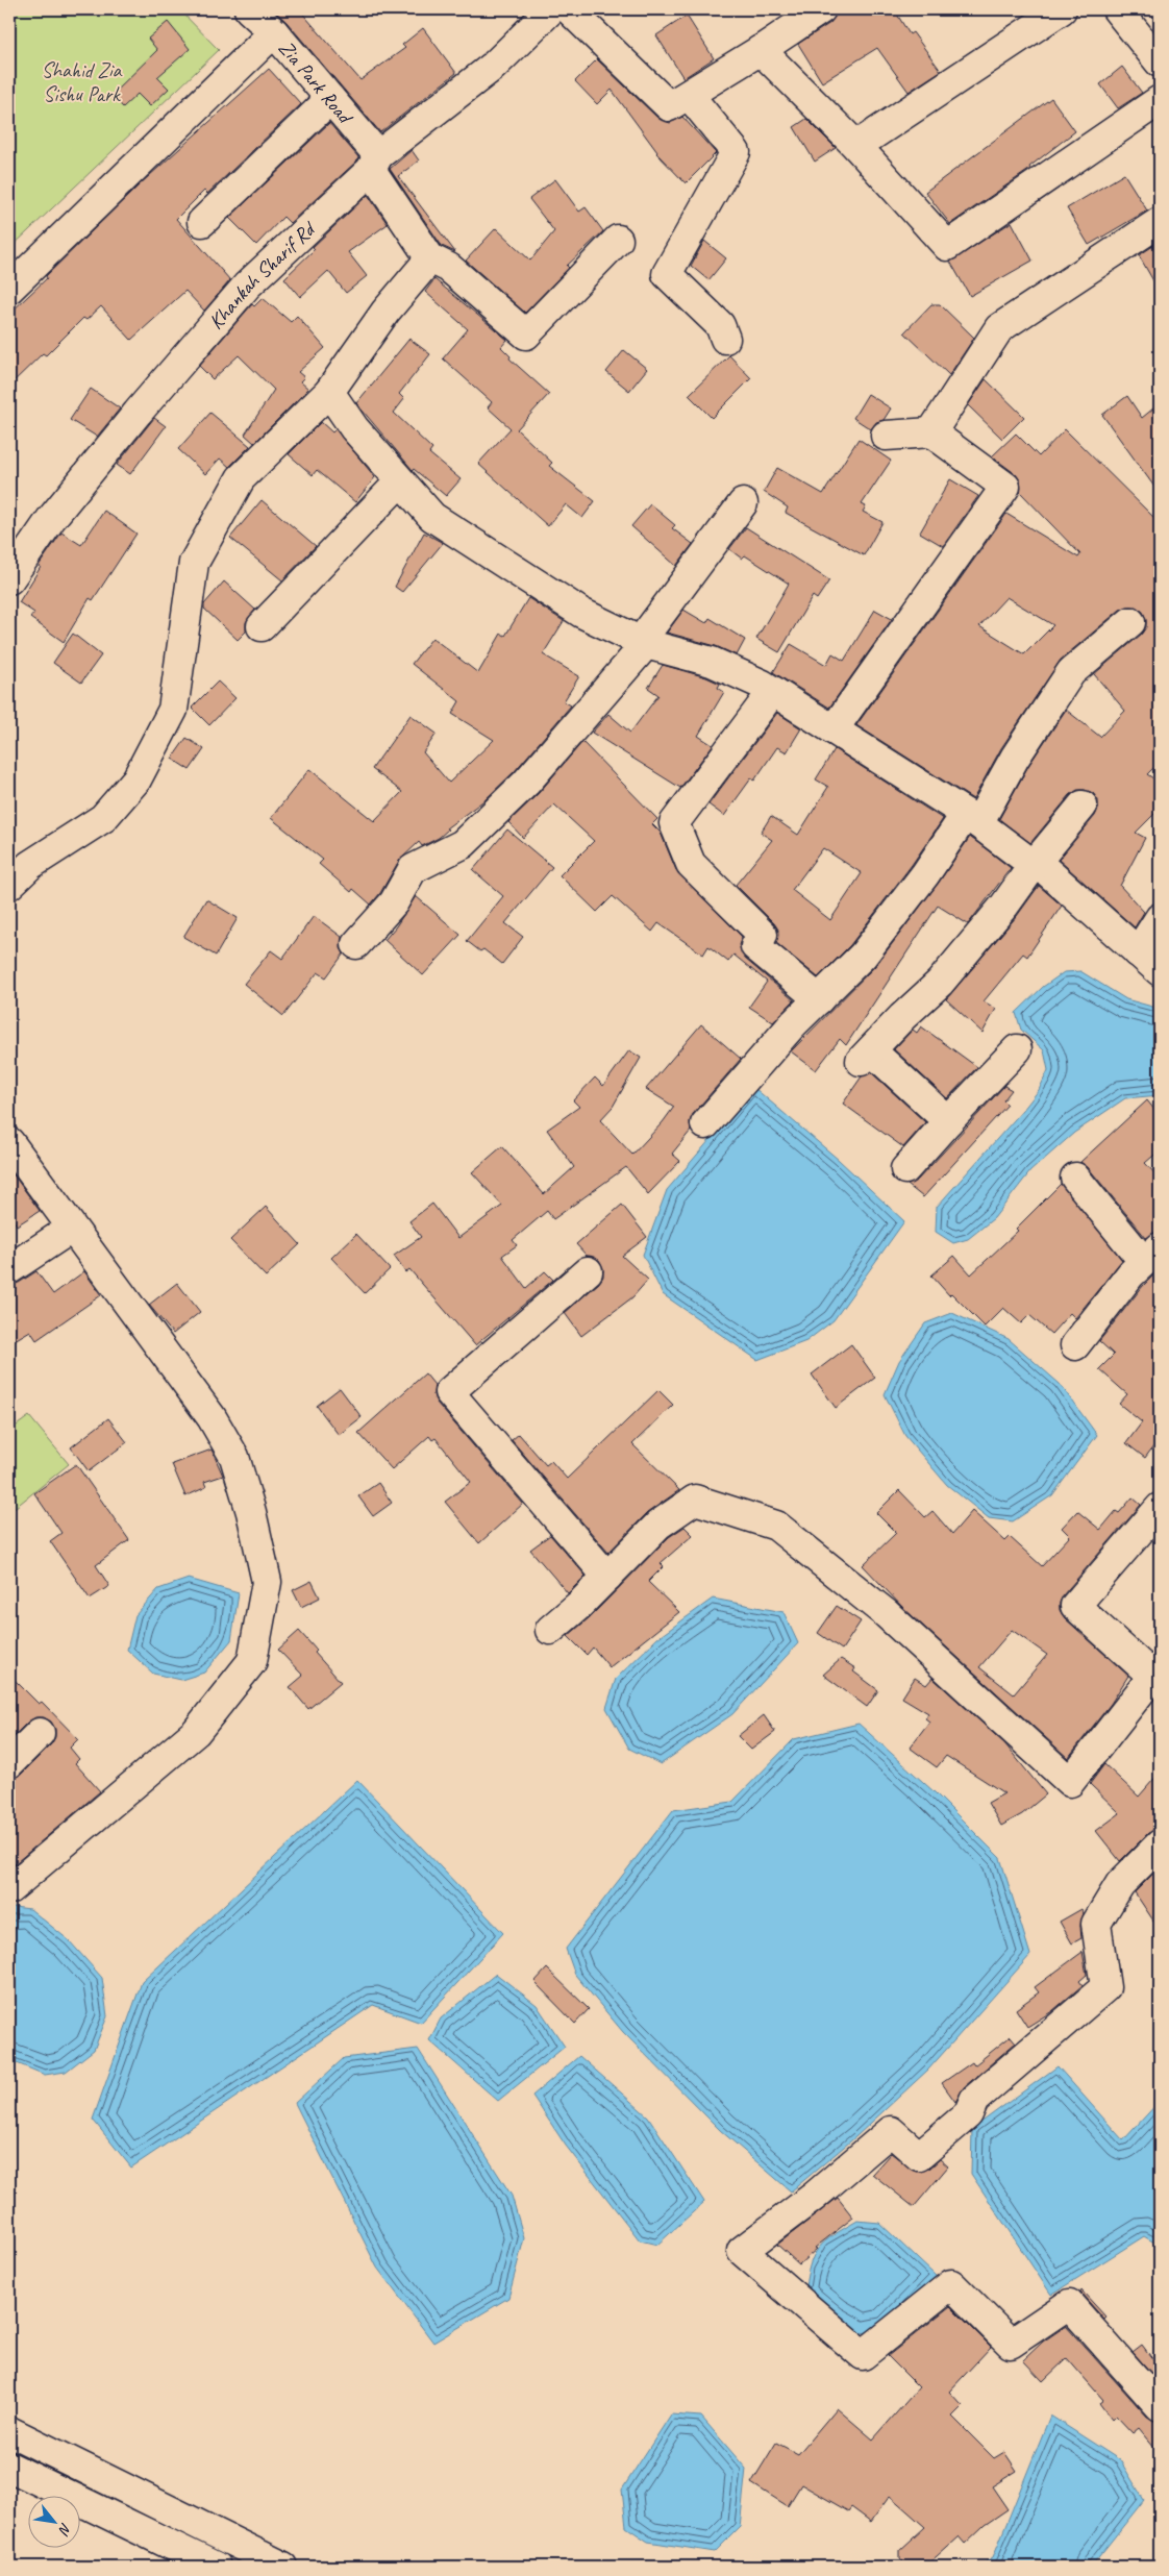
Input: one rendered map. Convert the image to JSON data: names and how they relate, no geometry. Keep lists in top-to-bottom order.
{
  "streets": {
    "street": ["Zia Park Road", "Khankah Sharif Rd"]
  },
  "crossings": [
    ["Zia Park Road", "Khankah Sharif Rd"]
  ],
  "parks": ["Shahid Zia Sishu Park"],
  "north": "bottom right"
}
